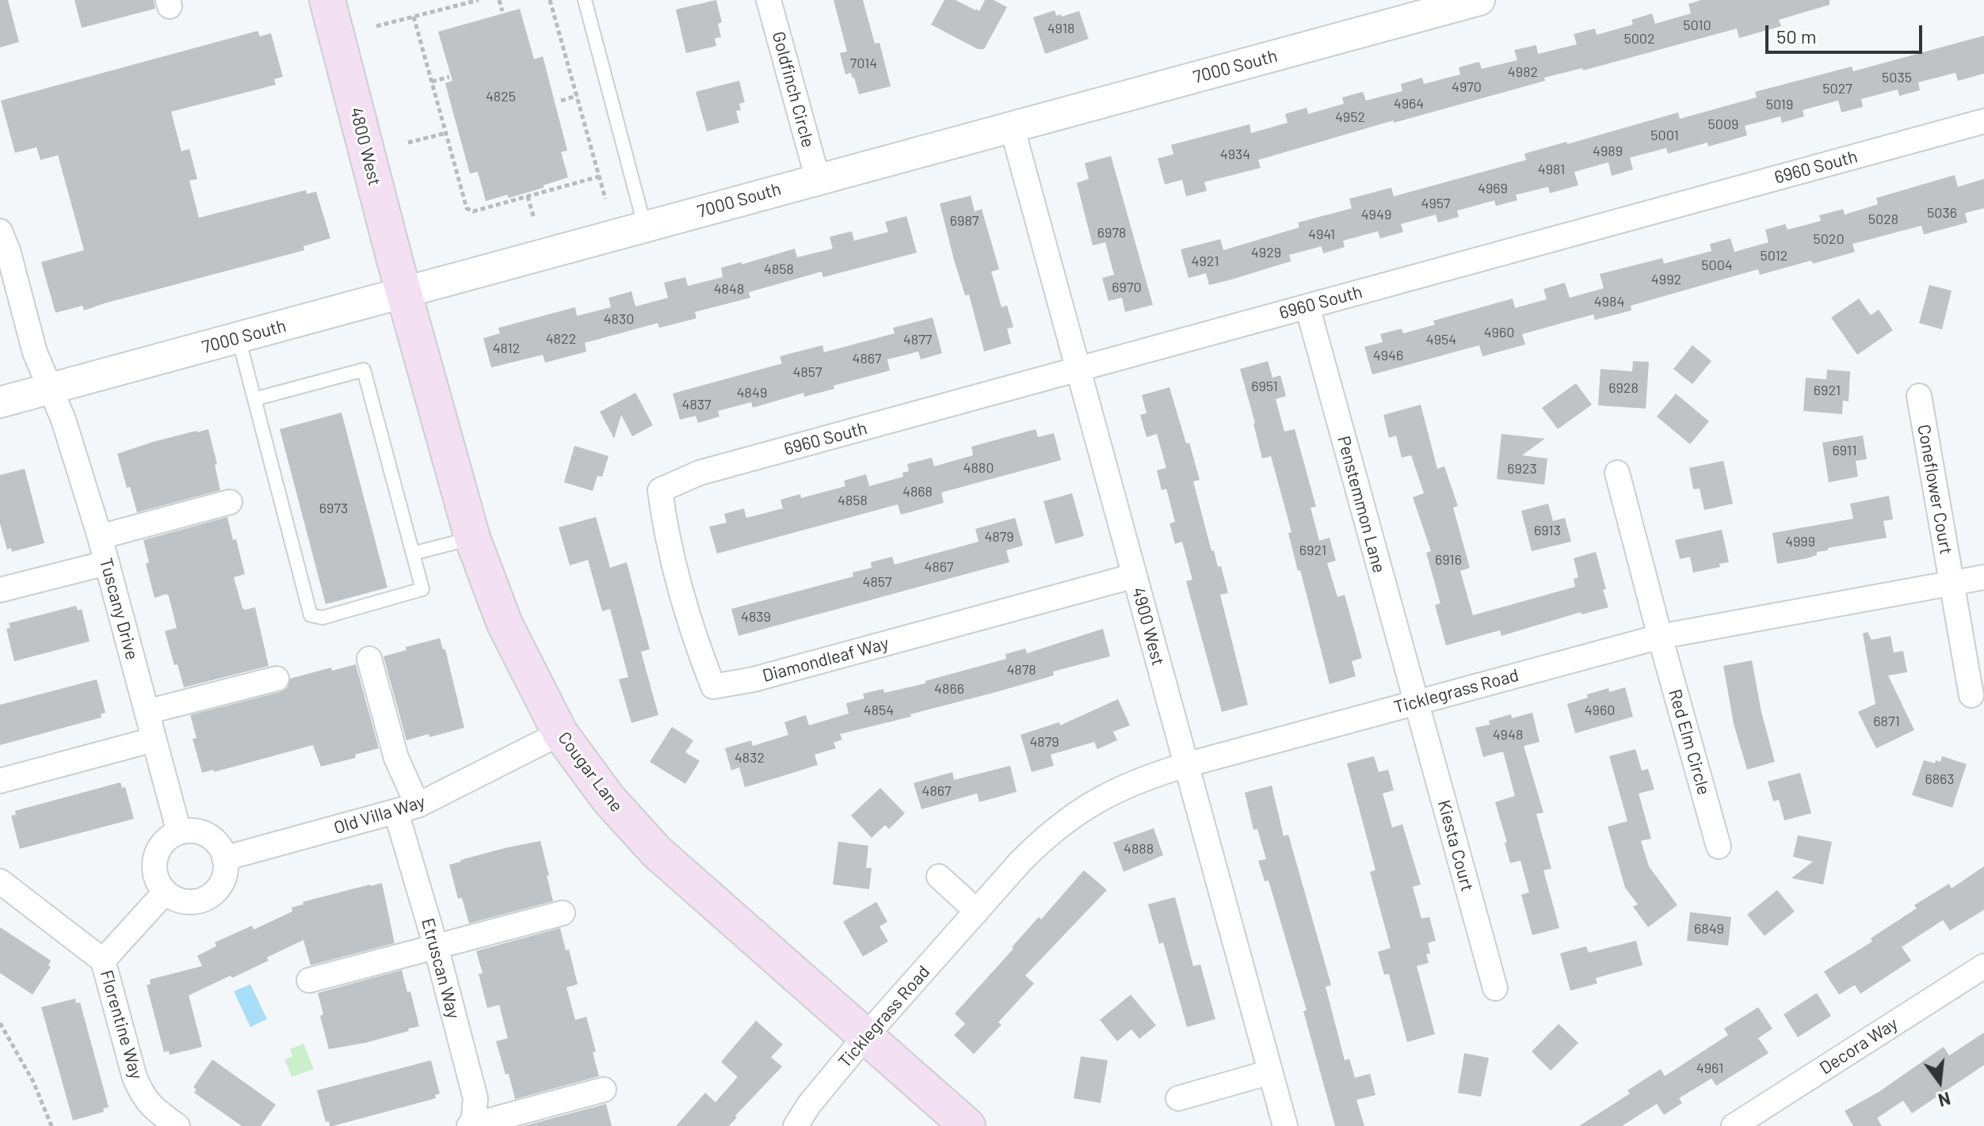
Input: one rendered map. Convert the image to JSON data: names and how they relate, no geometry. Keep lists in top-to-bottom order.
{
  "streets": {
    "main road": ["4800 West", "Cougar Lane"],
    "street": [
      "7000 South",
      "Goldfinch Circle",
      "6960 South",
      "Coneflower Court",
      "Penstemmon Lane",
      "Tuscany Drive",
      "4900 West",
      "Diamondleaf Way",
      "Ticklegrass Road",
      "Red Elm Circle",
      "Old Villa Way",
      "Kiesta Court",
      "Etruscan Way",
      "Florentine Way",
      "Decora Way"
    ]
  },
  "crossings": [
    ["7000 South", "Goldfinch Circle"],
    ["7000 South", "4800 West"],
    ["7000 South", "Tuscany Drive"],
    ["7000 South", "4900 West"],
    ["7000 South", "Cougar Lane"],
    ["4800 West", "Cougar Lane"],
    ["6960 South", "Penstemmon Lane"],
    ["6960 South", "4900 West"],
    ["6960 South", "Diamondleaf Way"],
    ["Coneflower Court", "Ticklegrass Road"],
    ["Penstemmon Lane", "Ticklegrass Road"],
    ["Penstemmon Lane", "Kiesta Court"],
    ["Tuscany Drive", "Old Villa Way"],
    ["4900 West", "Diamondleaf Way"],
    ["4900 West", "Ticklegrass Road"],
    ["Ticklegrass Road", "Red Elm Circle"],
    ["Ticklegrass Road", "Cougar Lane"],
    ["Ticklegrass Road", "Kiesta Court"],
    ["Cougar Lane", "Old Villa Way"],
    ["Old Villa Way", "Etruscan Way"]
  ],
  "house_numbers": [
    "5010",
    "4918",
    "5002",
    "7014",
    "4982",
    "5035",
    "4970",
    "5027",
    "4825",
    "4964",
    "5019",
    "4952",
    "5009",
    "5001",
    "4989",
    "4934",
    "4981",
    "4969",
    "4957",
    "5036",
    "4949",
    "5028",
    "6987",
    "6978",
    "4941",
    "5020",
    "4929",
    "5012",
    "4921",
    "5004",
    "4858",
    "4992",
    "6970",
    "4848",
    "4984",
    "4830",
    "4960",
    "4822",
    "4877",
    "4954",
    "4812",
    "4946",
    "4867",
    "4857",
    "6951",
    "6928",
    "6921",
    "4849",
    "4837",
    "6911",
    "4880",
    "6923",
    "4868",
    "4858",
    "6973",
    "6913",
    "4879",
    "4999",
    "6921",
    "6916",
    "4867",
    "4857",
    "4839",
    "4878",
    "4866",
    "4854",
    "4960",
    "6871",
    "4948",
    "4879",
    "4832",
    "6863",
    "4867",
    "4888",
    "6849",
    "4961"
  ],
  "scale_bar": "50 m",
  "north": "bottom"
}
